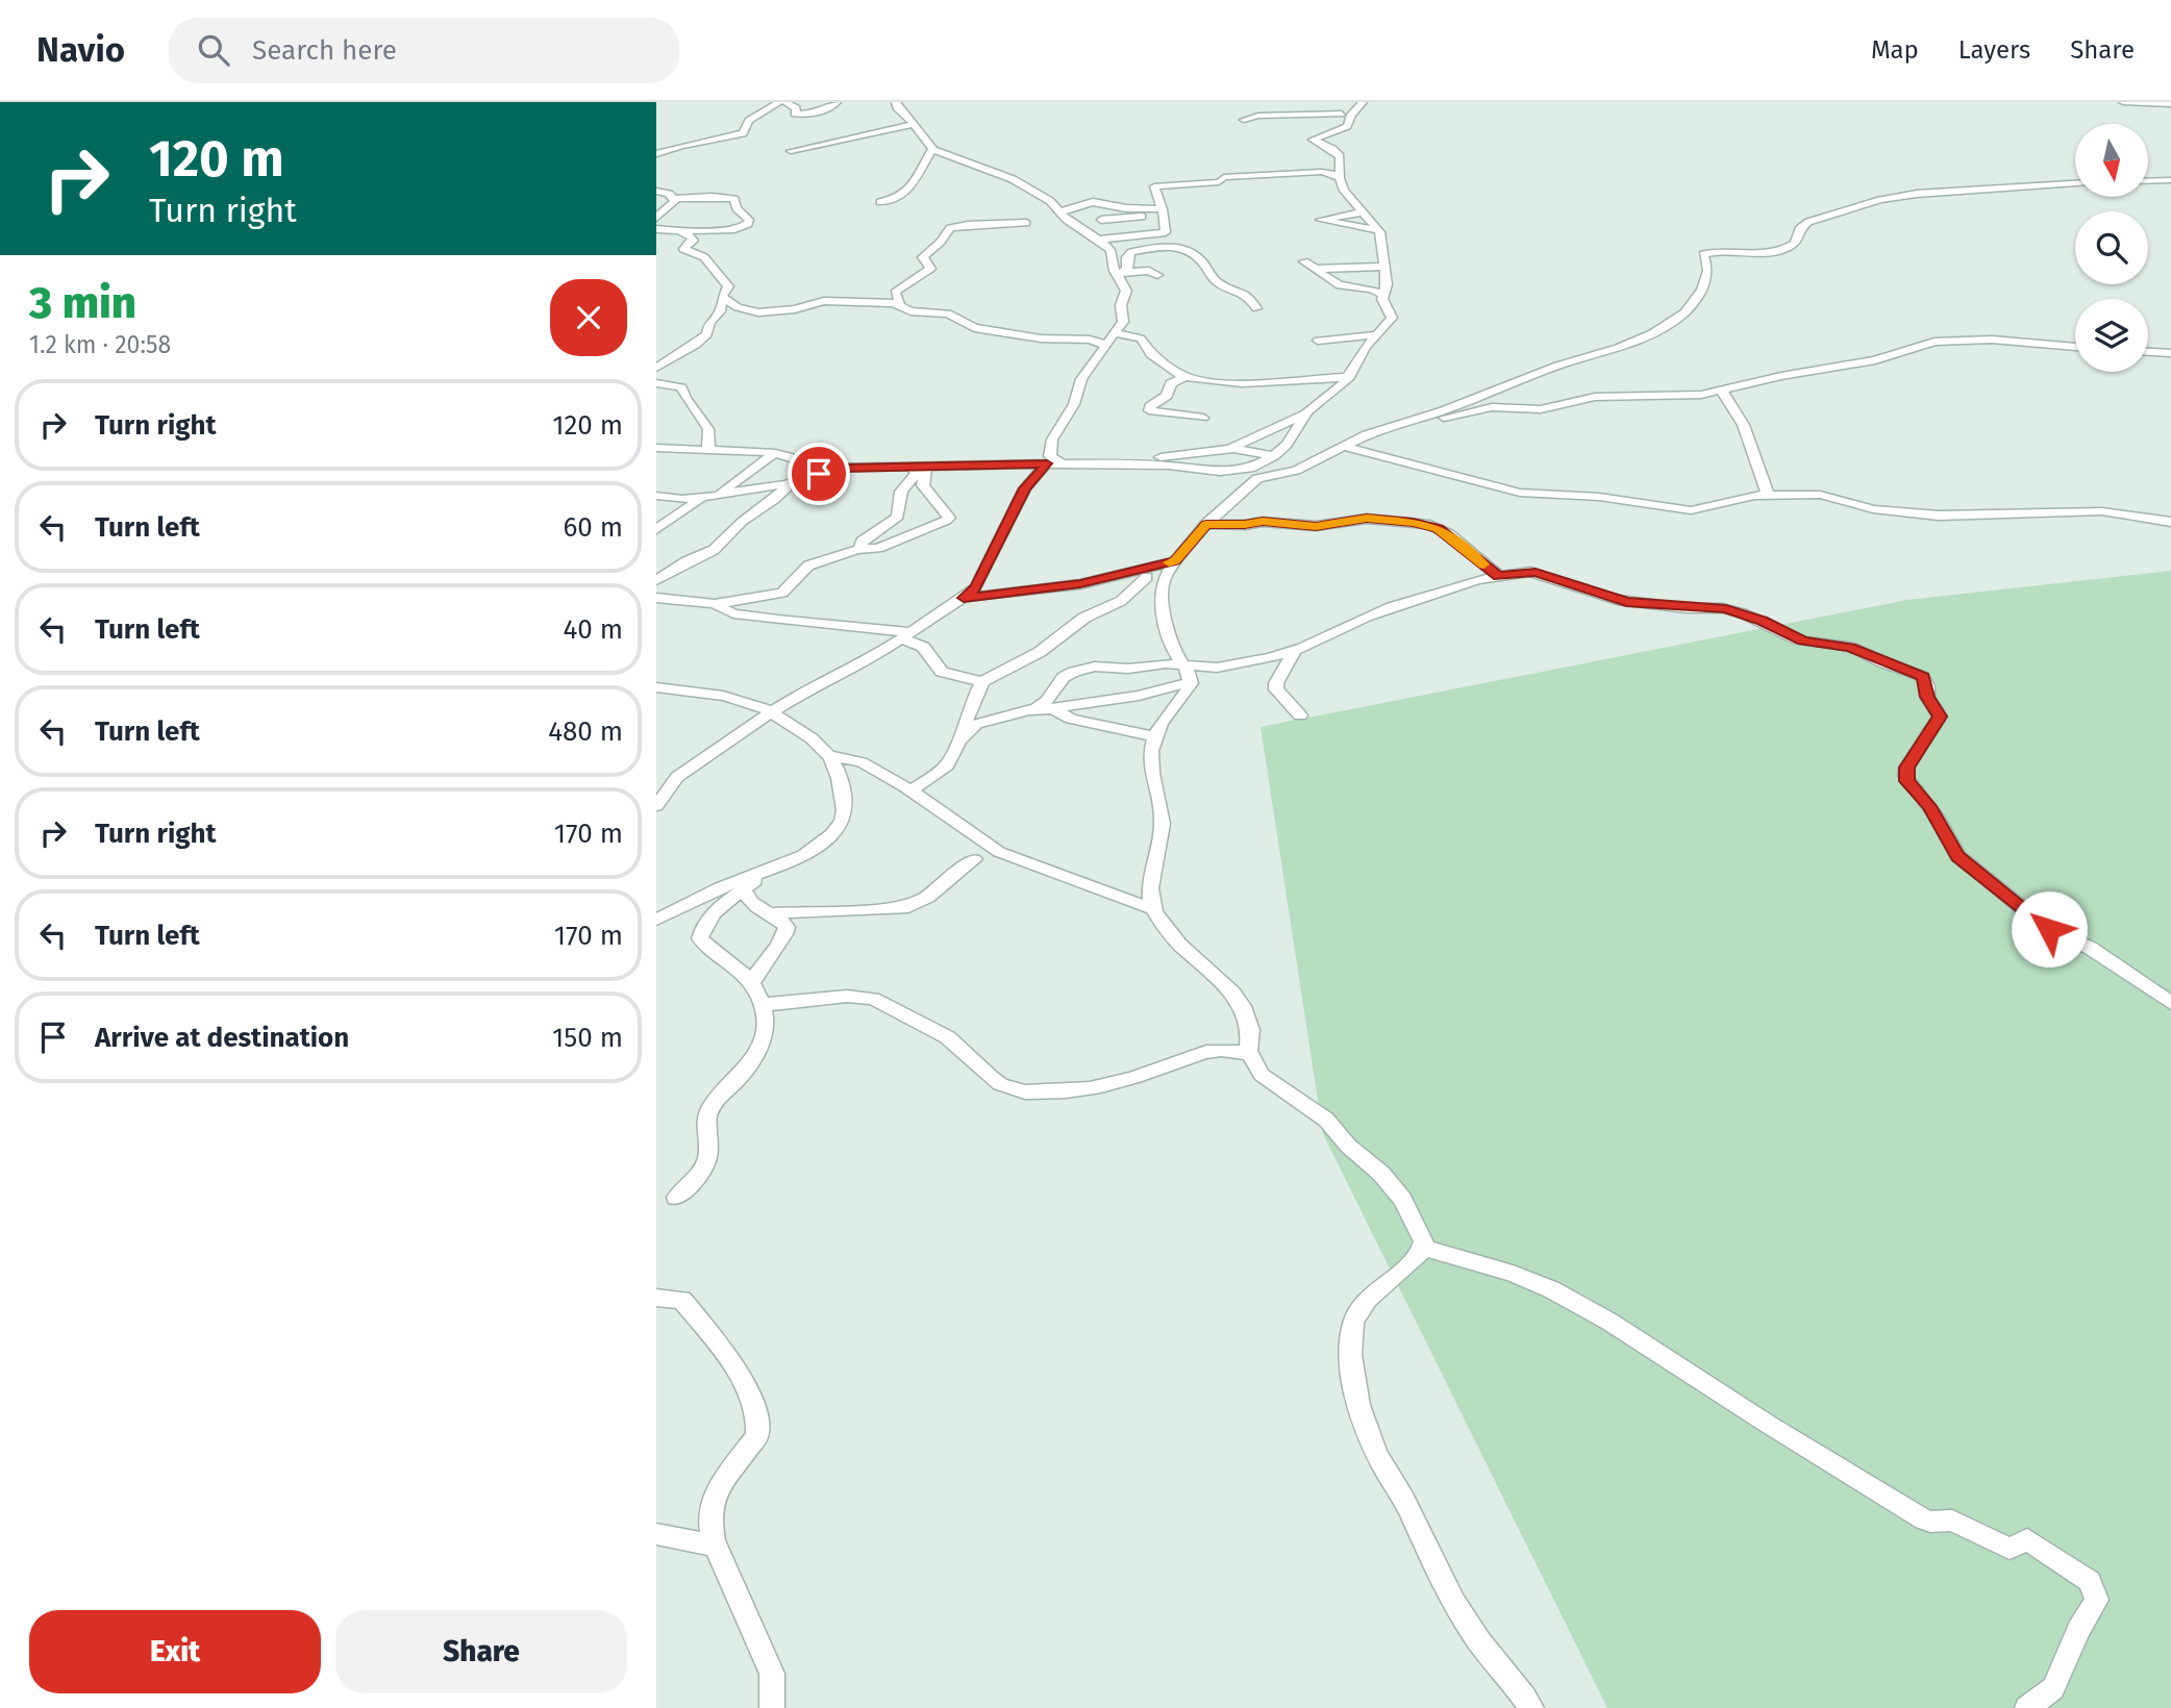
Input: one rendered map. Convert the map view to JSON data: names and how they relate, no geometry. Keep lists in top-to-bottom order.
{
  "north": "bottom",
  "page": {
    "header": "Navio",
    "search": "Search here",
    "nav": ["Map", "Layers", "Share"],
    "turn": ["120 m", "Turn right"],
    "heading": ["3 min", "1.2 km · 20:58"],
    "list": [
      {
        "name": "Turn right",
        "value": "120 m"
      },
      {
        "name": "Turn left",
        "value": "60 m"
      },
      {
        "name": "Turn left",
        "value": "40 m"
      },
      {
        "name": "Turn left",
        "value": "480 m"
      },
      {
        "name": "Turn right",
        "value": "170 m"
      },
      {
        "name": "Turn left",
        "value": "170 m"
      },
      {
        "name": "Arrive at destination",
        "value": "150 m"
      }
    ],
    "buttons": ["Exit", "Share"]
  }
}
